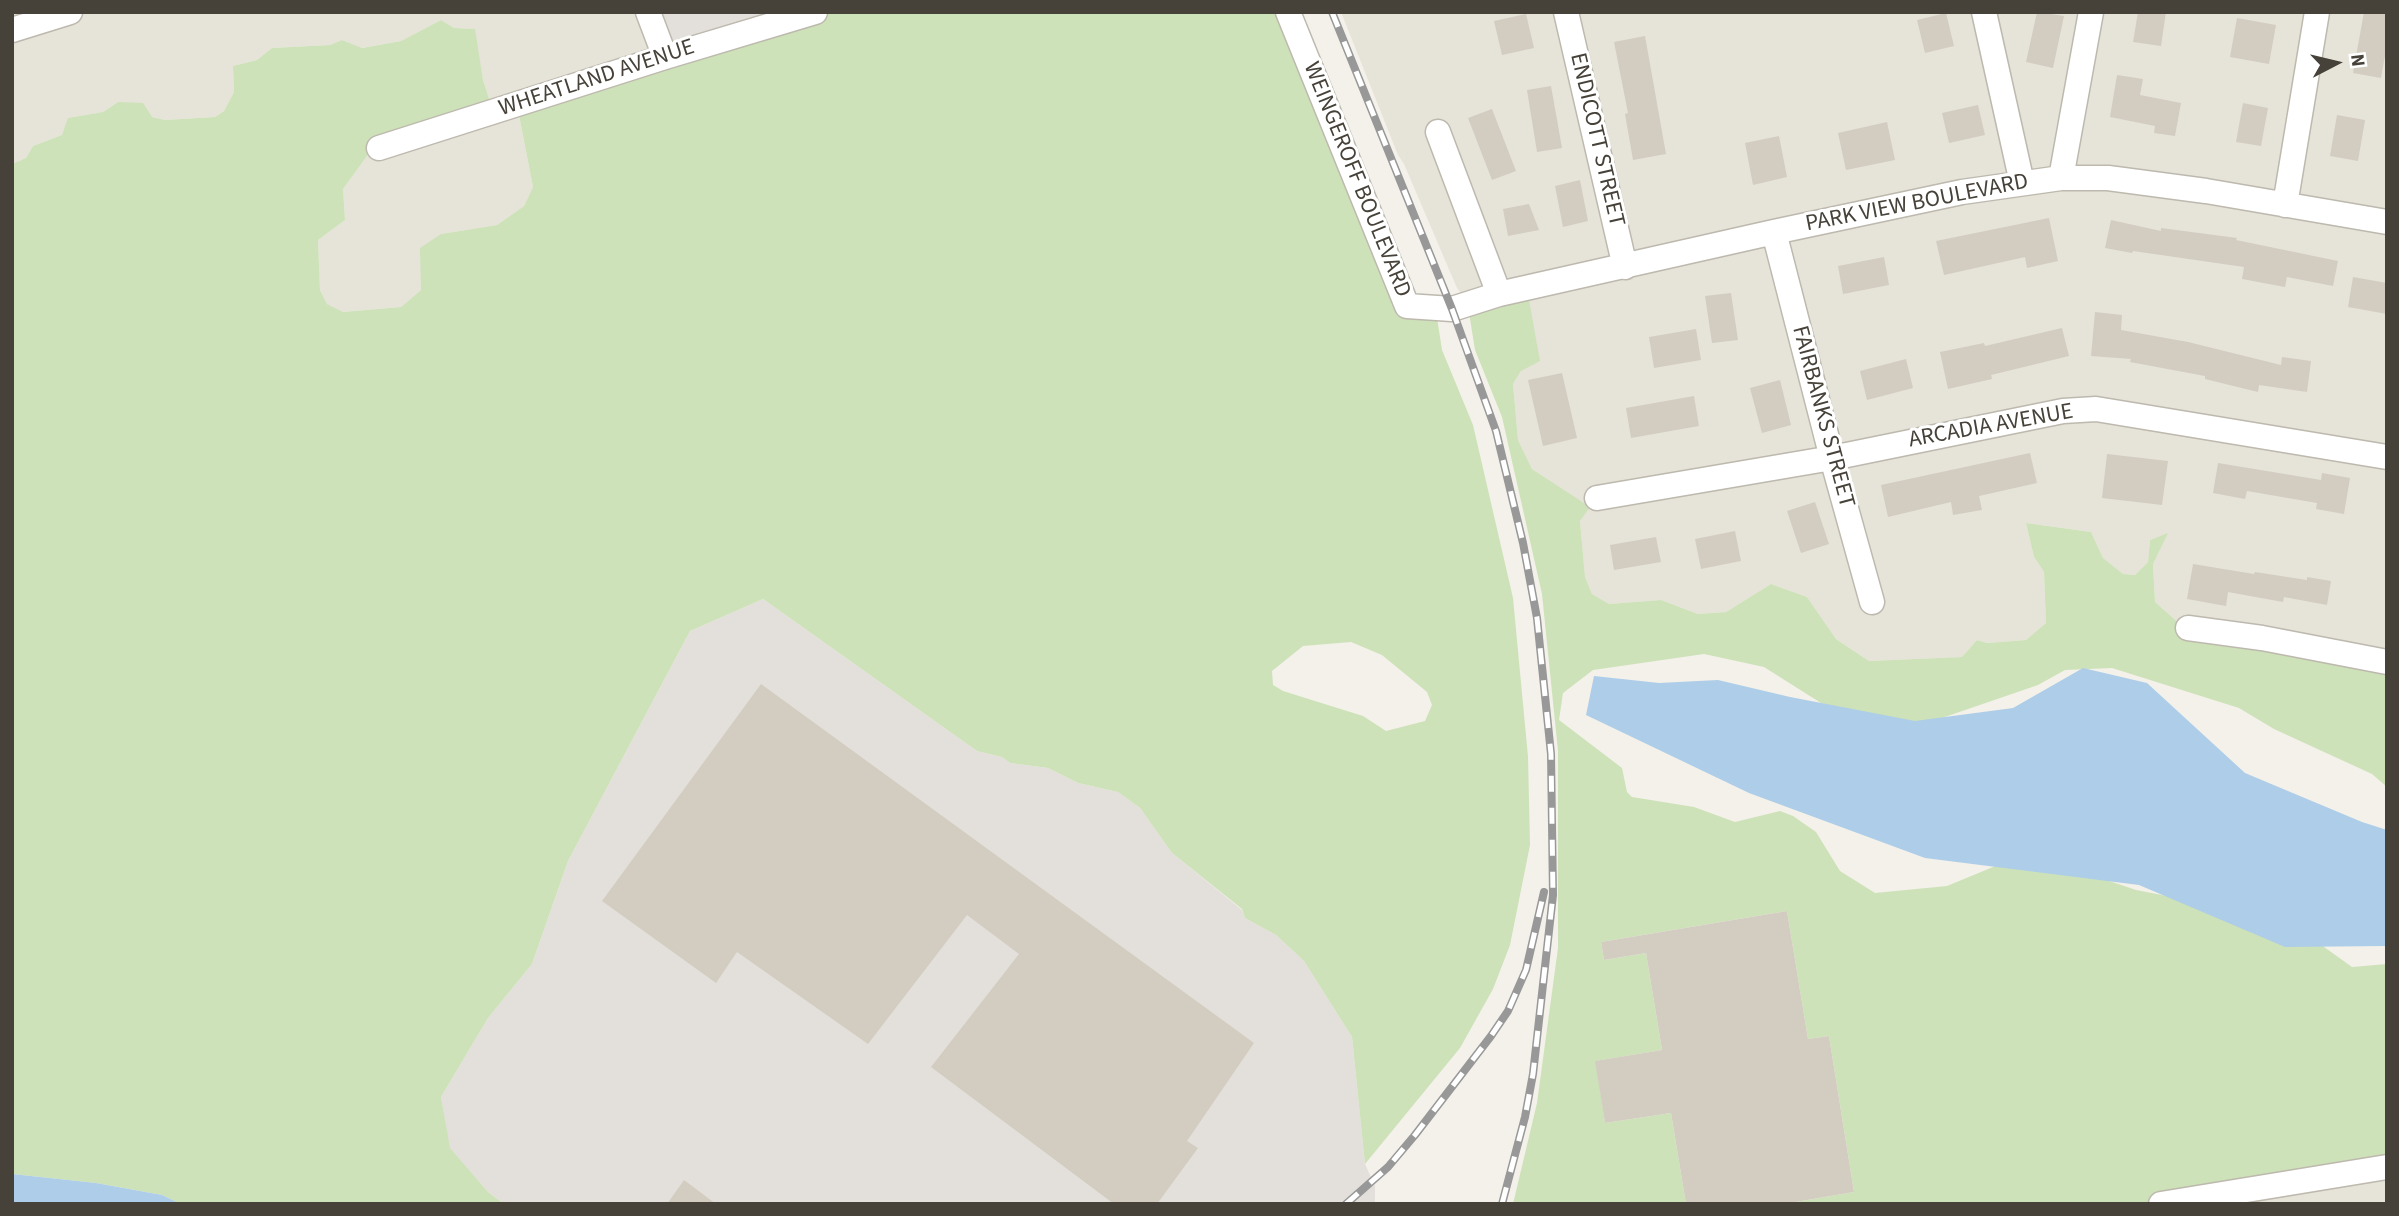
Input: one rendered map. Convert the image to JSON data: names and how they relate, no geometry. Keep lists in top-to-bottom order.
{
  "streets": {
    "street": [
      "WHEATLAND AVENUE",
      "ENDICOTT STREET",
      "WEINGEROFF BOULEVARD",
      "PARK VIEW BOULEVARD",
      "FAIRBANKS STREET",
      "ARCADIA AVENUE"
    ]
  },
  "crossings": [
    ["ENDICOTT STREET", "PARK VIEW BOULEVARD"],
    ["WEINGEROFF BOULEVARD", "PARK VIEW BOULEVARD"],
    ["PARK VIEW BOULEVARD", "FAIRBANKS STREET"],
    ["FAIRBANKS STREET", "ARCADIA AVENUE"]
  ],
  "north": "right"
}
